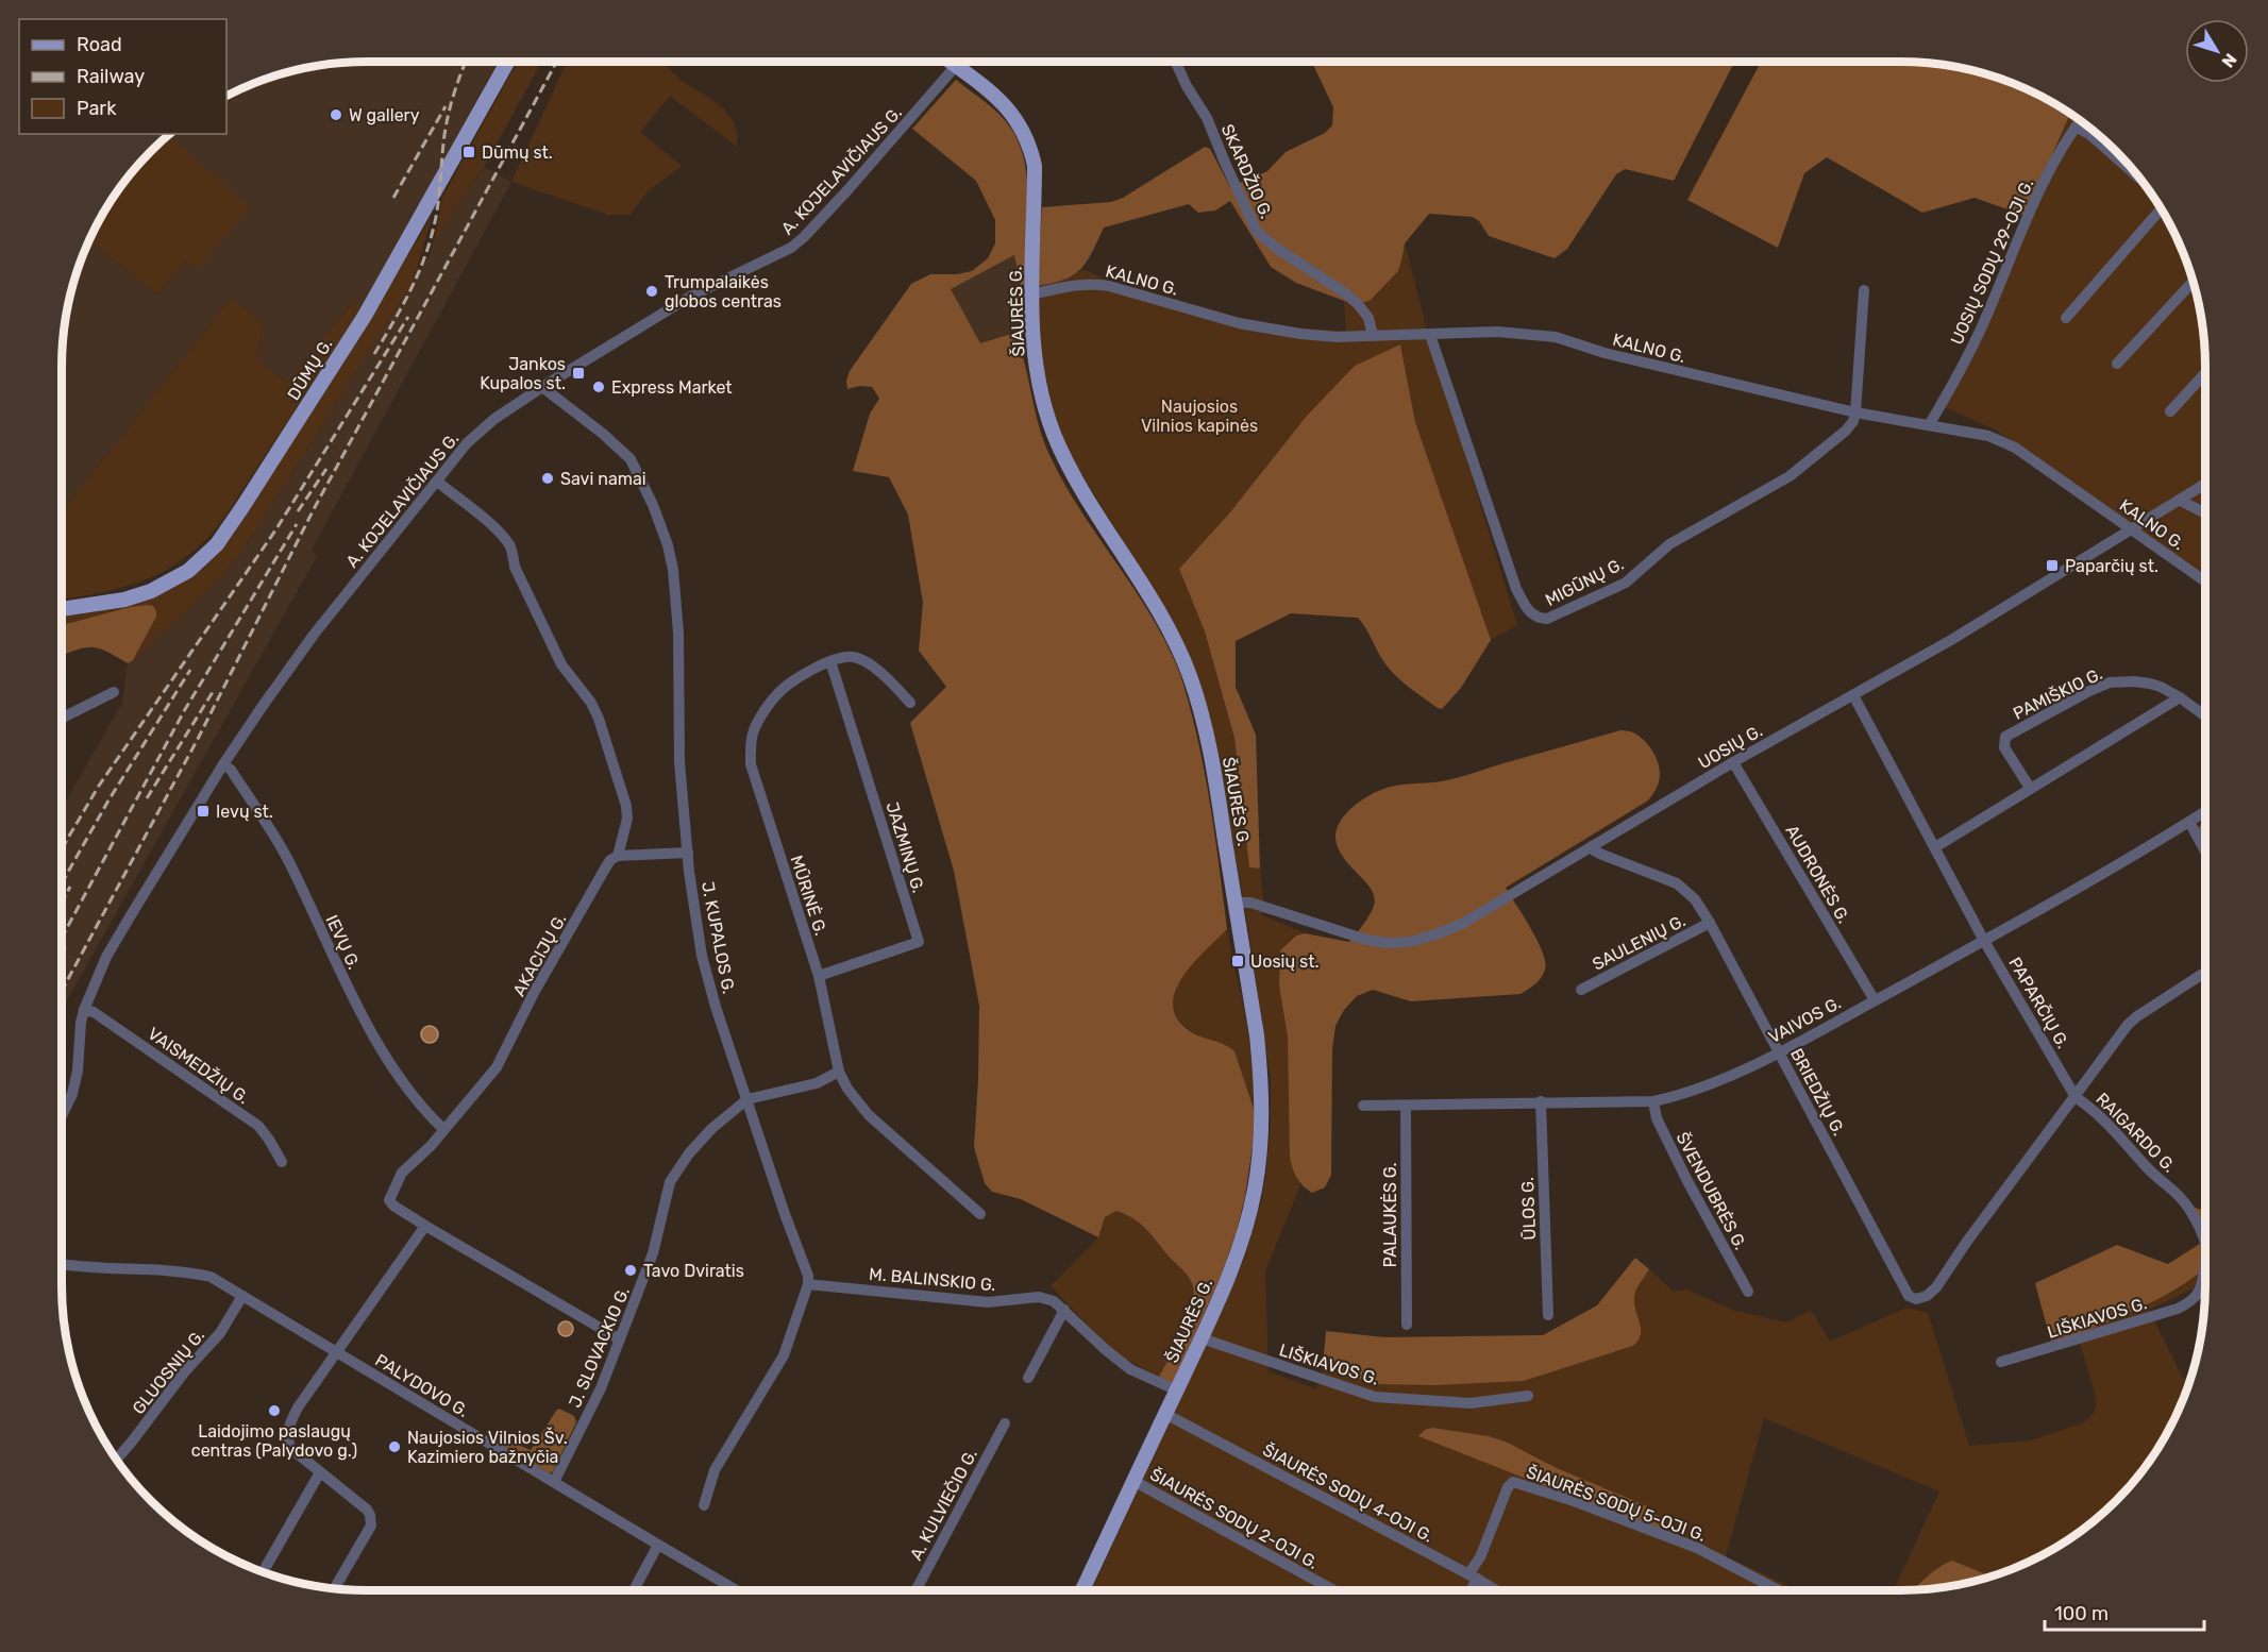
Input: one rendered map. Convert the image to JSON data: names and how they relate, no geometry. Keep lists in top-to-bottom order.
{
  "streets": {
    "main road": ["ŠIAURĖS G.", "DŪMŲ G."],
    "street": [
      "A. KOJELAVIČIAUS G.",
      "SKARDŽIO G.",
      "UOSIŲ SODŲ 29-OJI G.",
      "KALNO G.",
      "MIGŪNŲ G.",
      "PAMIŠKIO G.",
      "UOSIŲ G.",
      "JAZMINŲ G.",
      "AUDRONĖS G.",
      "MŪRINĖ G.",
      "J. KUPALOS G.",
      "IEVŲ G.",
      "SAULENIŲ G.",
      "AKACIJŲ G.",
      "PAPARČIŲ G.",
      "VAIVOS G.",
      "VAISMEDŽIŲ G.",
      "BRIEDŽIŲ G.",
      "RAIGARDO G.",
      "ŠVENDUBRĖS G.",
      "ŪLOS G.",
      "PALAUKĖS G.",
      "M. BALINSKIO G.",
      "LIŠKIAVOS G.",
      "J. SLOVACKIO G.",
      "GLUOSNIŲ G.",
      "PALYDOVO G.",
      "ŠIAURĖS SODŲ 4-OJI G.",
      "ŠIAURĖS SODŲ 5-OJI G.",
      "A. KULVIEČIO G.",
      "ŠIAURĖS SODŲ 2-OJI G."
    ]
  },
  "crossings": [
    ["A. KOJELAVIČIAUS G.", "ŠIAURĖS G."],
    ["A. KOJELAVIČIAUS G.", "J. KUPALOS G."],
    ["A. KOJELAVIČIAUS G.", "IEVŲ G."],
    ["A. KOJELAVIČIAUS G.", "AKACIJŲ G."],
    ["A. KOJELAVIČIAUS G.", "VAISMEDŽIŲ G."],
    ["SKARDŽIO G.", "KALNO G."],
    ["UOSIŲ SODŲ 29-OJI G.", "KALNO G."],
    ["KALNO G.", "ŠIAURĖS G."],
    ["KALNO G.", "MIGŪNŲ G."],
    ["KALNO G.", "UOSIŲ G."],
    ["ŠIAURĖS G.", "UOSIŲ G."],
    ["ŠIAURĖS G.", "M. BALINSKIO G."],
    ["ŠIAURĖS G.", "LIŠKIAVOS G."],
    ["ŠIAURĖS G.", "ŠIAURĖS SODŲ 4-OJI G."],
    ["ŠIAURĖS G.", "ŠIAURĖS SODŲ 2-OJI G."],
    ["UOSIŲ G.", "AUDRONĖS G."],
    ["UOSIŲ G.", "PAPARČIŲ G."],
    ["UOSIŲ G.", "BRIEDŽIŲ G."],
    ["JAZMINŲ G.", "MŪRINĖ G."],
    ["AUDRONĖS G.", "VAIVOS G."],
    ["J. KUPALOS G.", "M. BALINSKIO G."],
    ["J. KUPALOS G.", "J. SLOVACKIO G."],
    ["IEVŲ G.", "AKACIJŲ G."],
    ["SAULENIŲ G.", "BRIEDŽIŲ G."],
    ["AKACIJŲ G.", "J. SLOVACKIO G."],
    ["PAPARČIŲ G.", "VAIVOS G."],
    ["PAPARČIŲ G.", "BRIEDŽIŲ G."],
    ["PAPARČIŲ G.", "RAIGARDO G."],
    ["VAIVOS G.", "BRIEDŽIŲ G."],
    ["VAIVOS G.", "ŠVENDUBRĖS G."],
    ["VAIVOS G.", "ŪLOS G."],
    ["VAIVOS G.", "PALAUKĖS G."],
    ["BRIEDŽIŲ G.", "RAIGARDO G."],
    ["RAIGARDO G.", "LIŠKIAVOS G."],
    ["J. SLOVACKIO G.", "PALYDOVO G."],
    ["GLUOSNIŲ G.", "PALYDOVO G."],
    ["ŠIAURĖS SODŲ 4-OJI G.", "ŠIAURĖS SODŲ 5-OJI G."]
  ],
  "parks": ["Naujosios Vilnios kapinės"],
  "places": {
    "other": [
      "W gallery",
      "Trumpalaikės globos centras",
      "Express Market",
      "Savi namai",
      "Tavo Dviratis",
      "Laidojimo paslaugų centras (Palydovo g.)",
      "Naujosios Vilnios Šv. Kazimiero bažnyčia"
    ],
    "transit": [
      "Dūmų st.",
      "Jankos Kupalos st.",
      "Paparčių st.",
      "Ievų st.",
      "Uosių st."
    ]
  },
  "legend": ["Road", "Railway", "Park"],
  "scale_bar": "100 m",
  "north": "bottom right"
}
